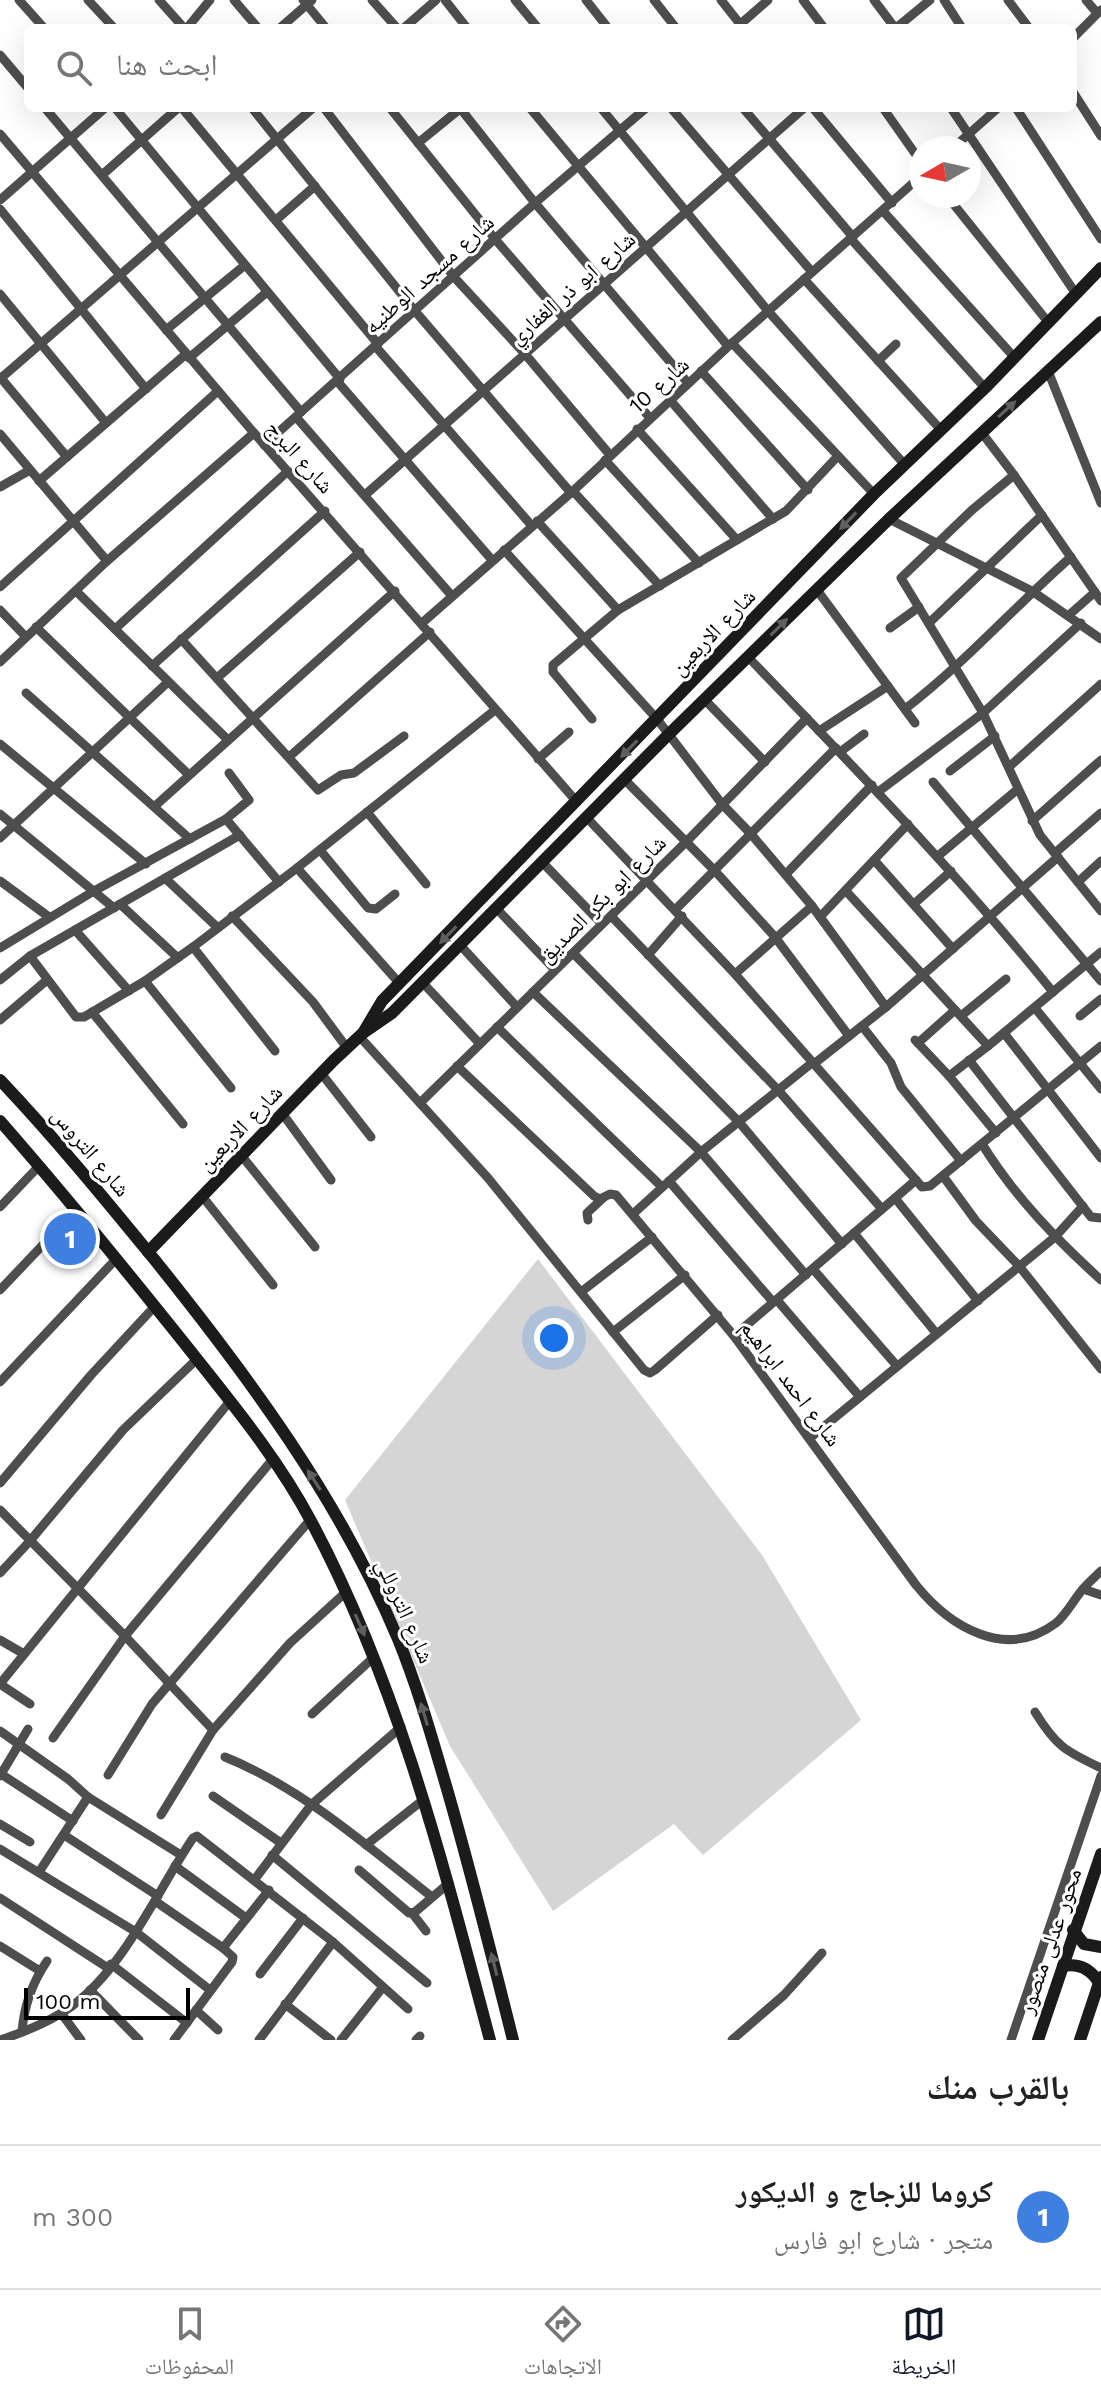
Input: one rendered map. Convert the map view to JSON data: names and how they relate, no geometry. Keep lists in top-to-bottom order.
{
  "streets": {
    "street": [
      "شارع مسجد الوطنيه",
      "شارع ابو ذر الغفاري",
      "شارع 10",
      "شارع البرج",
      "شارع الاربعين",
      "شارع ابو بكر الصديق",
      "شارع التروس",
      "شارع احمد ابراهيم",
      "شارع التروللي",
      "محور عدلى منصور"
    ]
  },
  "crossings": [
    ["شارع مسجد الوطنيه", "شارع البرج"],
    ["شارع 10", "شارع البرج"],
    ["شارع البرج", "شارع الاربعين"],
    ["شارع الاربعين", "شارع التروس"],
    ["شارع الاربعين", "شارع التروللي"],
    ["شارع ابو بكر الصديق", "شارع احمد ابراهيم"],
    ["شارع التروس", "شارع التروللي"]
  ],
  "scale_bar": "100 m",
  "north": "left",
  "page": {
    "search": "ابحث هنا",
    "pins": "1",
    "scale": "100 m",
    "heading": "بالقرب منك",
    "list": [
      {
        "mark": "1",
        "name": "كروما للزجاج و الديكور",
        "note": "متجر · شارع ابو فارس",
        "value": "300 m"
      }
    ],
    "nav": ["الخريطة", "الاتجاهات", "المحفوظات"]
  }
}
